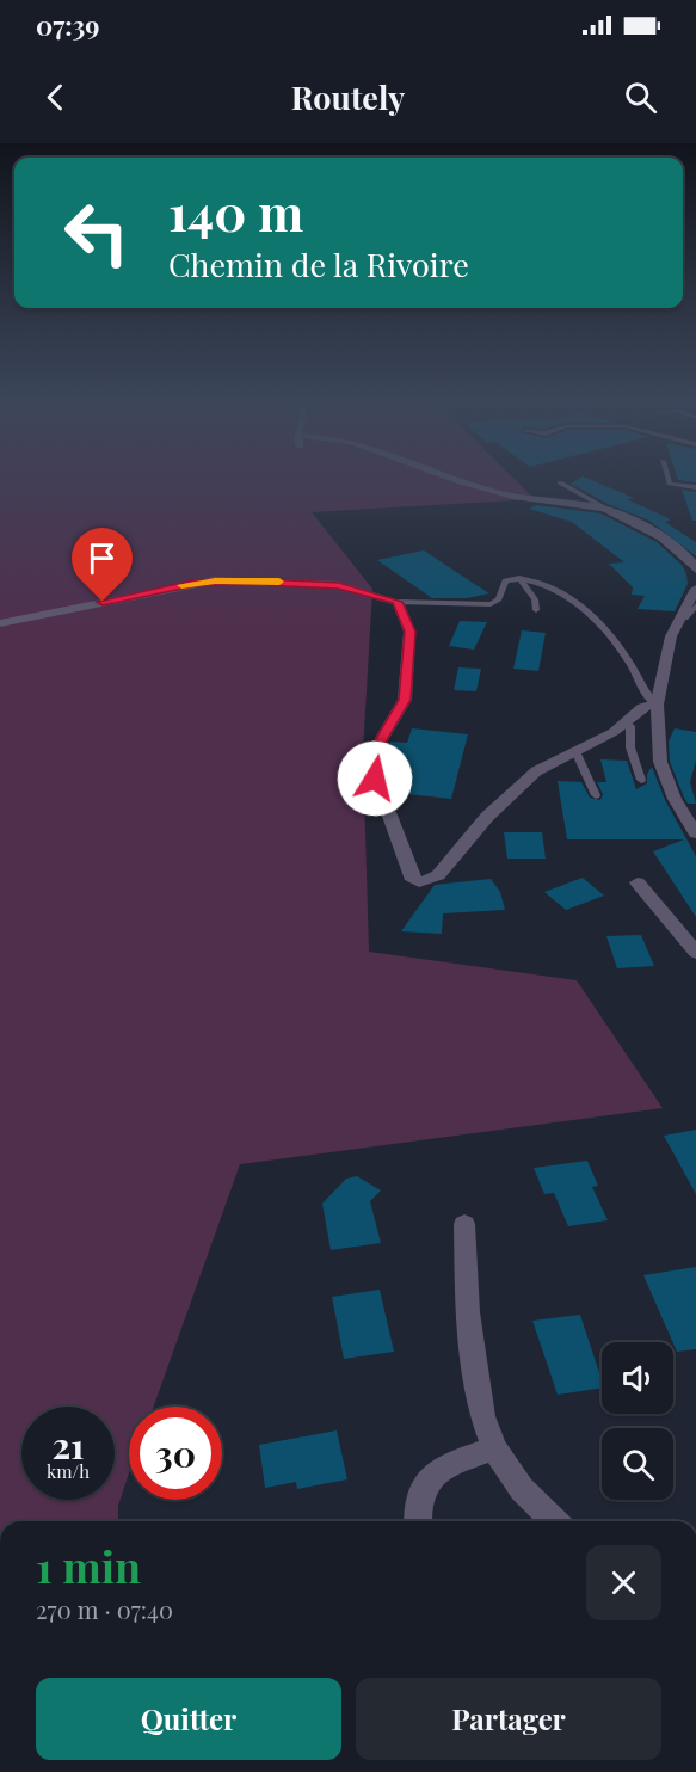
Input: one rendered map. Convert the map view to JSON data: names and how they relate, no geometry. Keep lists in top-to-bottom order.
{
  "page": {
    "status": "07:39",
    "header": "Routely",
    "turn": ["140 m", "Chemin de la Rivoire"],
    "speed": "21 km/h",
    "limit": "30",
    "heading": ["1 min", "270 m · 07:40"],
    "buttons": ["Quitter", "Partager"]
  }
}
